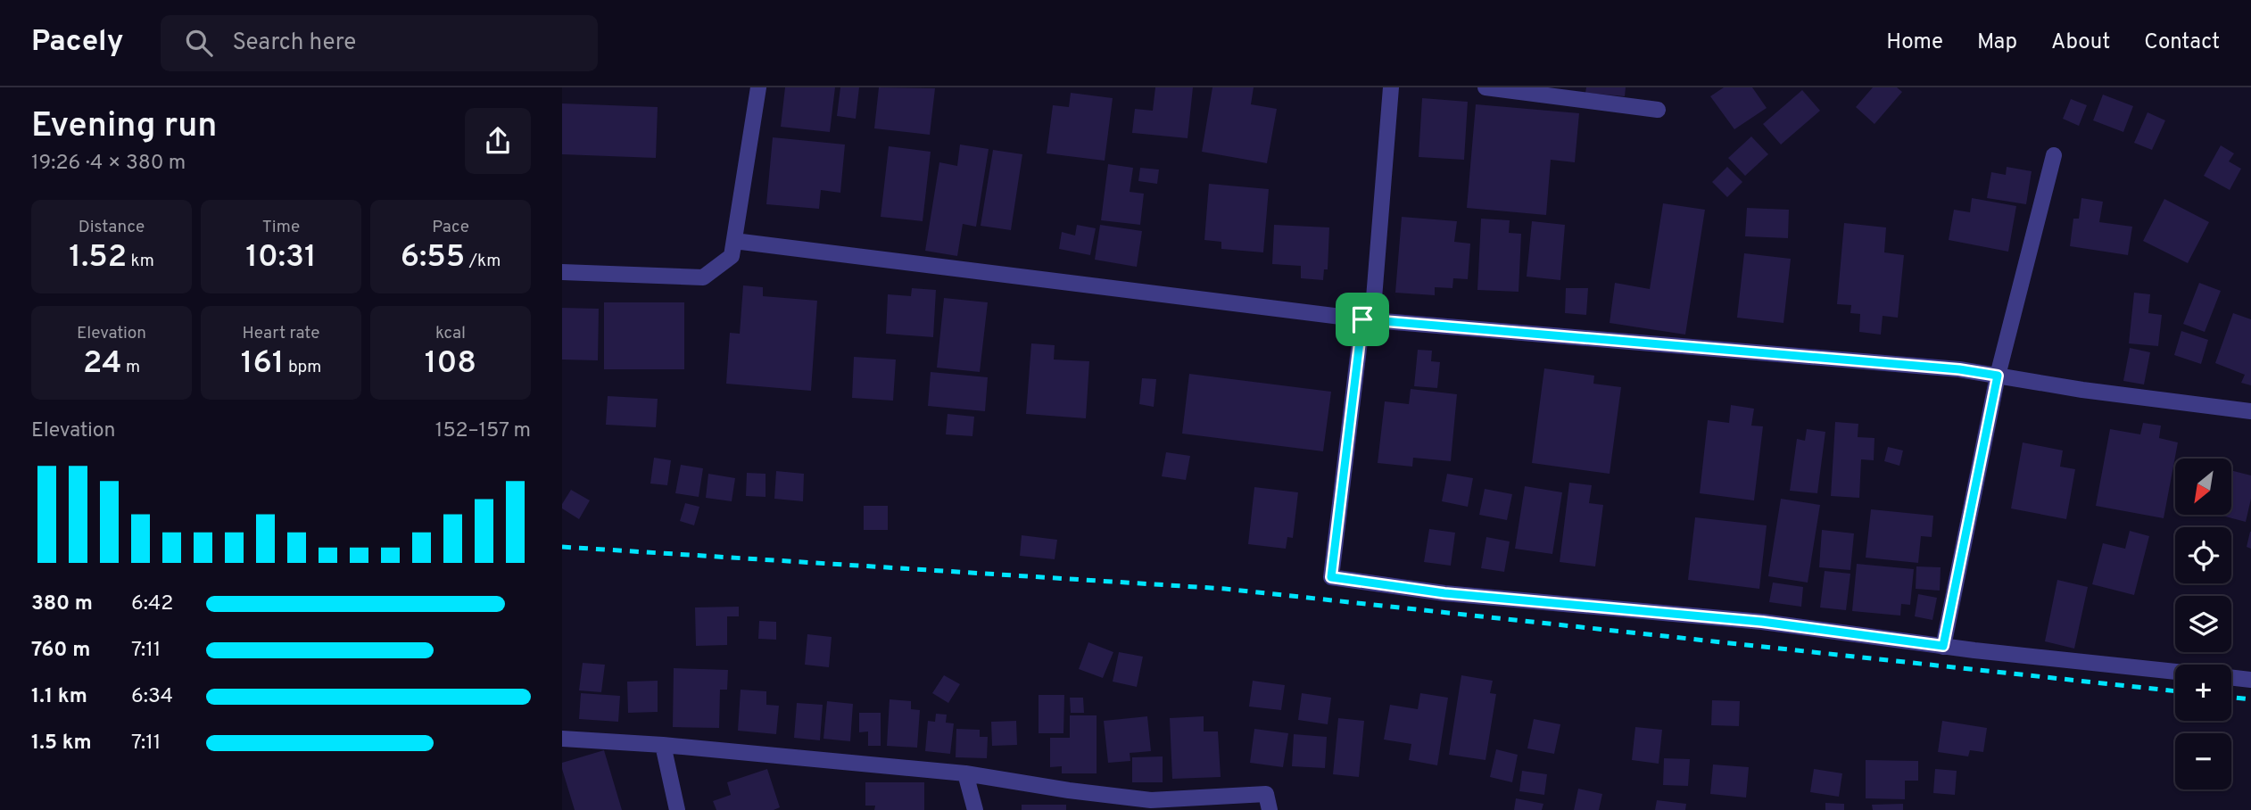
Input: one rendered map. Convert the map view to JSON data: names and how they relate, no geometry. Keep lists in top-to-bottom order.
{
  "north": "bottom left",
  "page": {
    "header": "Pacely",
    "search": "Search here",
    "nav": [
      "Home",
      "Map",
      "About",
      "Contact"
    ],
    "heading": ["Evening run", "19:26 · 4 × 380 m"],
    "stats": [
      ["Distance", "1.52 km"],
      ["Time", "10:31"],
      ["Pace", "6:55 /km"],
      ["Elevation", "24 m"],
      ["Heart rate", "161 bpm"],
      ["kcal", "108"]
    ],
    "chart": ["Elevation", "152–157 m"],
    "map_buttons": ["+", "−"],
    "list": [
      {
        "name": "380 m",
        "note": "6:42"
      },
      {
        "name": "760 m",
        "note": "7:11"
      },
      {
        "name": "1.1 km",
        "note": "6:34"
      },
      {
        "name": "1.5 km",
        "note": "7:11"
      }
    ]
  }
}
